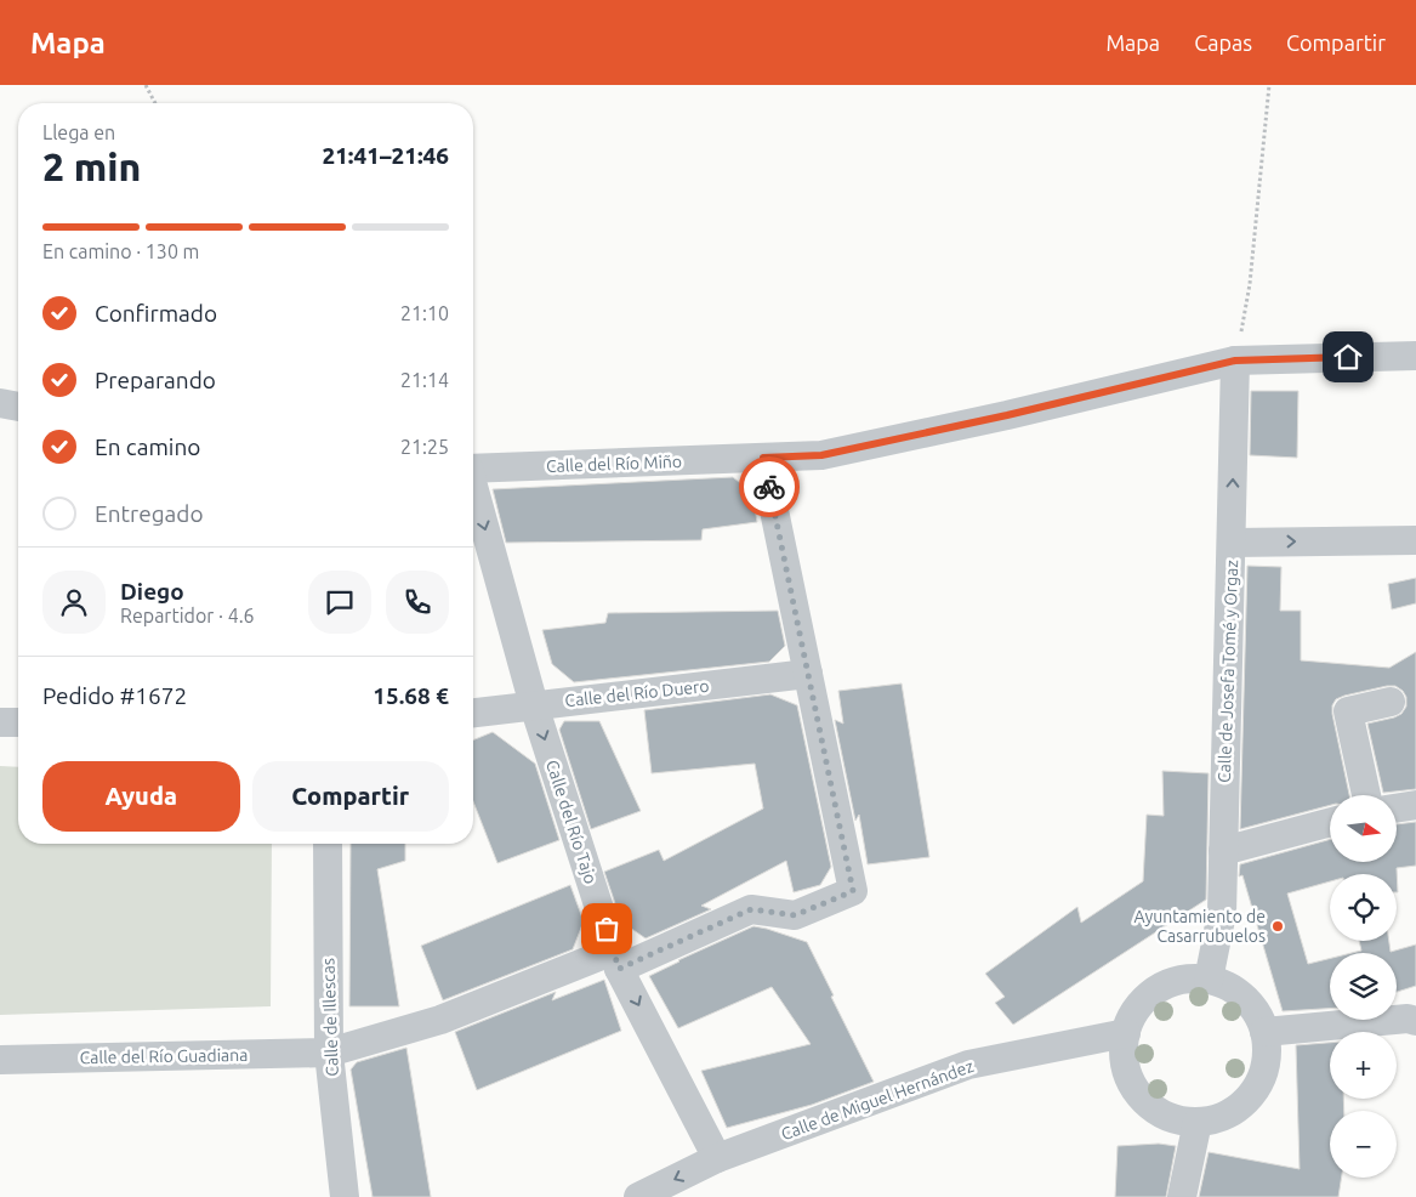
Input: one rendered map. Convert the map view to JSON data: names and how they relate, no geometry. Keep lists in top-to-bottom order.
{
  "streets": {
    "street": [
      "Calle del Río Miño",
      "Calle de Josefa Tomé y Orgaz",
      "Calle del Río Duero",
      "Calle del Río Tajo",
      "Calle de Illescas",
      "Calle del Río Guadiana",
      "Calle de Miguel Hernández"
    ]
  },
  "crossings": [
    ["Calle del Río Miño", "Calle de Josefa Tomé y Orgaz"],
    ["Calle de Josefa Tomé y Orgaz", "Calle de Miguel Hernández"],
    ["Calle del Río Duero", "Calle del Río Tajo"],
    ["Calle del Río Duero", "Calle del Río Guadiana"],
    ["Calle del Río Tajo", "Calle del Río Guadiana"],
    ["Calle del Río Tajo", "Calle de Miguel Hernández"],
    ["Calle de Illescas", "Calle del Río Guadiana"]
  ],
  "one_way": ["Calle del Río Tajo"],
  "places": ["Ayuntamiento de Casarrubuelos"],
  "north": "right",
  "page": {
    "header": "Mapa",
    "nav": ["Mapa", "Capas", "Compartir"],
    "heading": ["2 min", "Llega en", "21:41–21:46"],
    "panel": [
      "Diego",
      "Repartidor · 4.6",
      "Pedido #1672",
      "15.68 €"
    ],
    "bar": "En camino · 130 m",
    "list": [
      ["Confirmado", "21:10"],
      ["Preparando", "21:14"],
      ["En camino", "21:25"],
      "Entregado"
    ],
    "buttons": ["Ayuda", "Compartir"],
    "map_buttons": ["+", "−"]
  }
}
